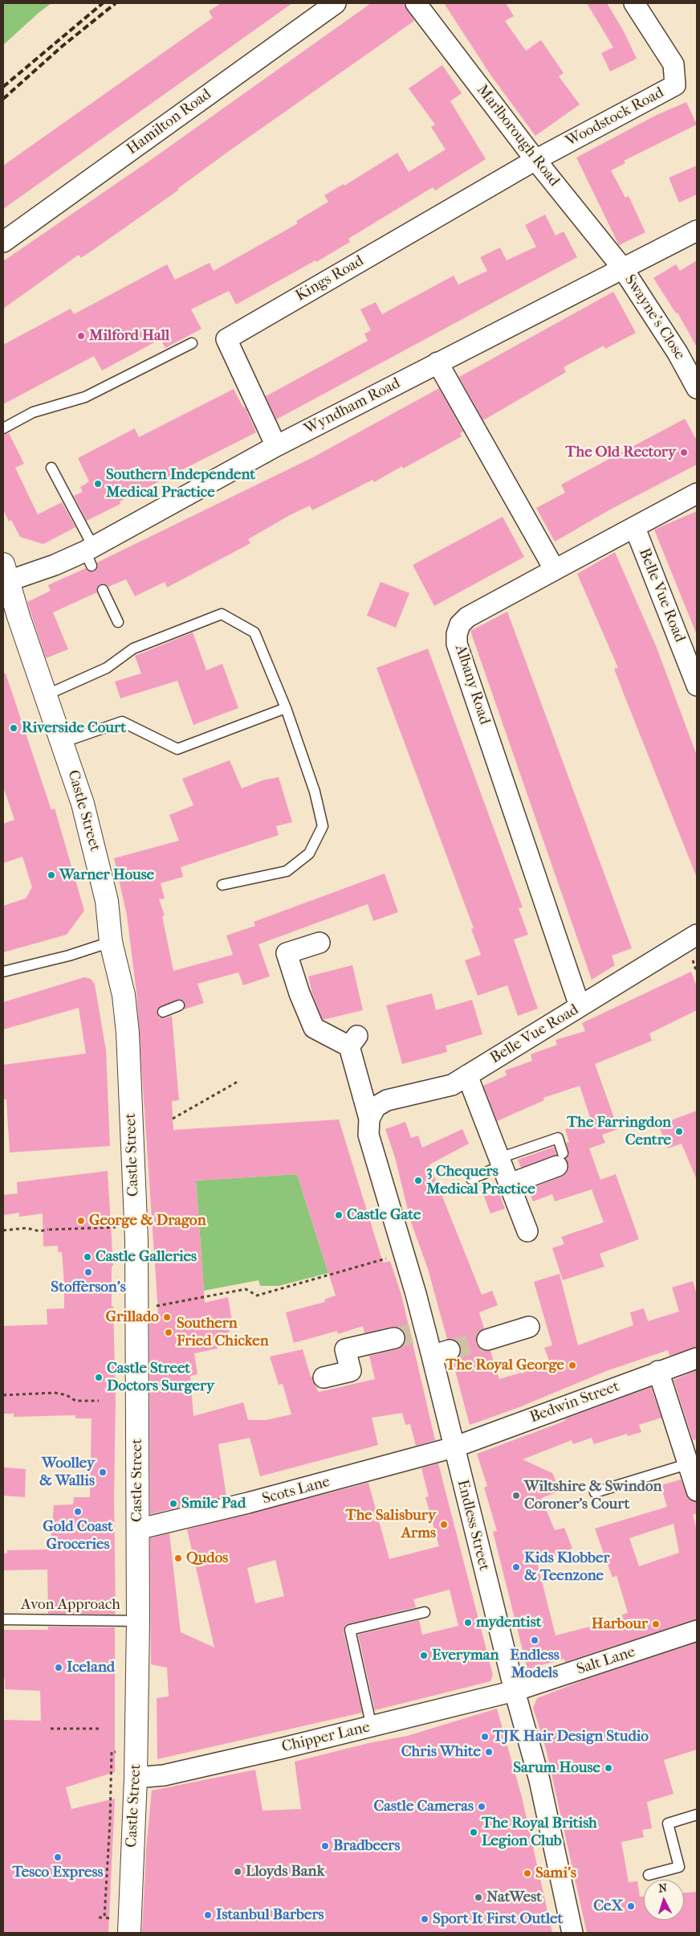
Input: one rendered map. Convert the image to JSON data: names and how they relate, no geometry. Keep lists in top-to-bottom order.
{
  "streets": {
    "street": [
      "Woodstock Road",
      "Hamilton Road",
      "Marlborough Road",
      "Kings Road",
      "Swayne's Close",
      "Wyndham Road",
      "Belle Vue Road",
      "Albany Road",
      "Castle Street",
      "Bedwin Street",
      "Scots Lane",
      "Endless Street",
      "Salt Lane",
      "Chipper Lane"
    ],
    "lane": ["Avon Approach"]
  },
  "crossings": [
    ["Woodstock Road", "Marlborough Road"],
    ["Woodstock Road", "Kings Road"],
    ["Marlborough Road", "Kings Road"],
    ["Marlborough Road", "Swayne's Close"],
    ["Marlborough Road", "Wyndham Road"],
    ["Kings Road", "Wyndham Road"],
    ["Swayne's Close", "Wyndham Road"],
    ["Wyndham Road", "Castle Street"],
    ["Belle Vue Road", "Albany Road"],
    ["Belle Vue Road", "Endless Street"],
    ["Castle Street", "Scots Lane"],
    ["Castle Street", "Avon Approach"],
    ["Castle Street", "Chipper Lane"],
    ["Bedwin Street", "Scots Lane"],
    ["Bedwin Street", "Endless Street"],
    ["Scots Lane", "Endless Street"],
    ["Endless Street", "Salt Lane"],
    ["Endless Street", "Chipper Lane"],
    ["Salt Lane", "Chipper Lane"]
  ],
  "places": [
    "Milford Hall",
    "The Old Rectory",
    "Southern Independent Medical Practice",
    "Riverside Court",
    "Warner House",
    "The Farringdon Centre",
    "3 Chequers Medical Practice",
    "Castle Gate",
    "George & Dragon",
    "Castle Galleries",
    "Stofferson's",
    "Grillado",
    "Southern Fried Chicken",
    "The Royal George",
    "Castle Street Doctors Surgery",
    "Woolley & Wallis",
    "Wiltshire & Swindon Coroner's Court",
    "Smile Pad",
    "Gold Coast Groceries",
    "The Salisbury Arms",
    "Qudos",
    "Kids Klobber & Teenzone",
    "mydentist",
    "Harbour",
    "Endless Models",
    "Everyman",
    "Iceland",
    "TJK Hair Design Studio",
    "Chris White",
    "Sarum House",
    "Castle Cameras",
    "The Royal British Legion Club",
    "Bradbeers",
    "Tesco Express",
    "Lloyds Bank",
    "Sami's",
    "NatWest",
    "CeX",
    "Istanbul Barbers",
    "Sport It First Outlet"
  ],
  "north": "top"
}
